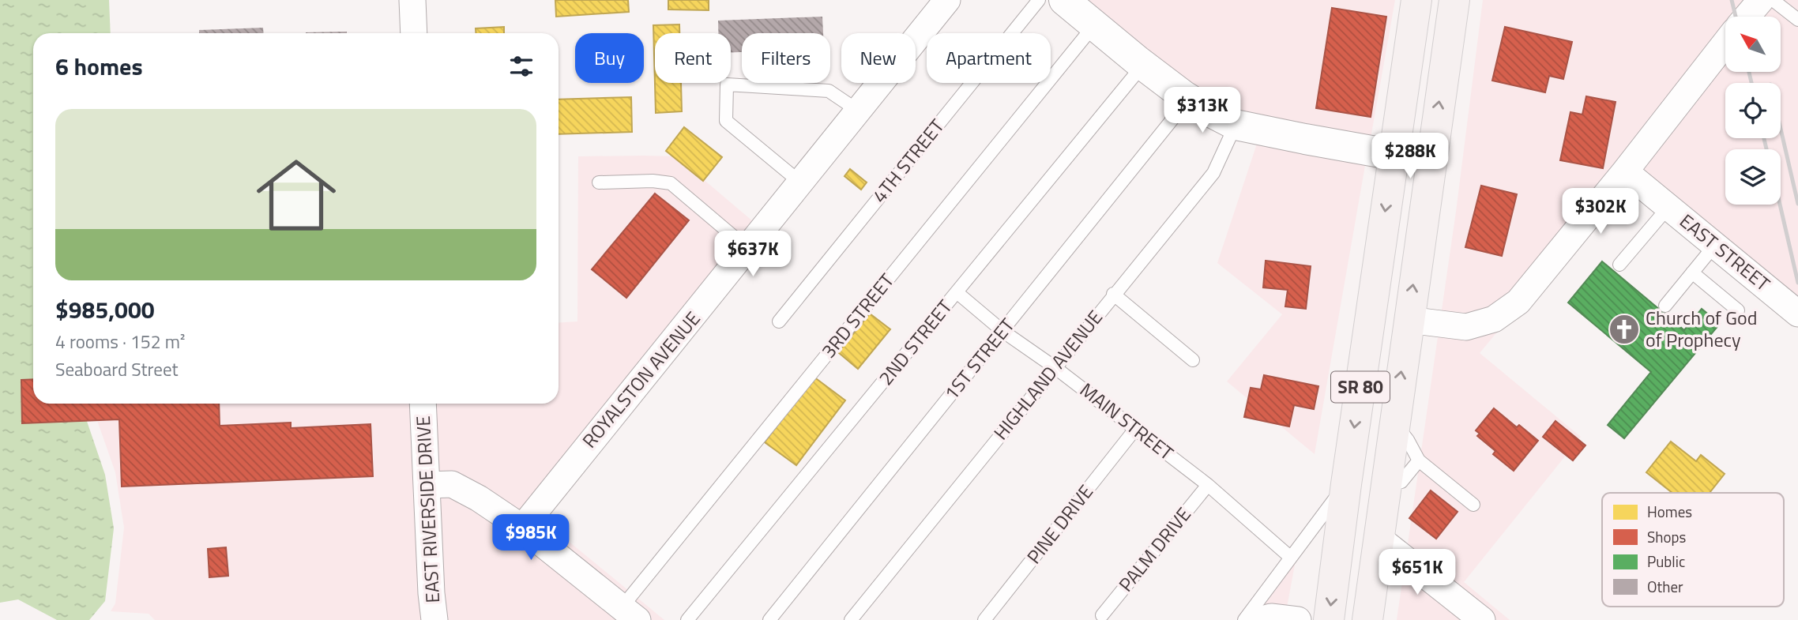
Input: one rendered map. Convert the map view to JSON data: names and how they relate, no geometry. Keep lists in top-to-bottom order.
{
  "streets": {
    "main road": ["SR 80"],
    "street": ["EAST STREET", "ROYALSTON AVENUE", "EAST RIVERSIDE DRIVE"],
    "lane": [
      "4TH STREET",
      "3RD STREET",
      "2ND STREET",
      "1ST STREET",
      "HIGHLAND AVENUE",
      "MAIN STREET",
      "PINE DRIVE",
      "PALM DRIVE"
    ]
  },
  "crossings": [
    ["2ND STREET", "MAIN STREET"],
    ["1ST STREET", "MAIN STREET"],
    ["HIGHLAND AVENUE", "MAIN STREET"],
    ["MAIN STREET", "PINE DRIVE"],
    ["MAIN STREET", "PALM DRIVE"]
  ],
  "places": {
    "church": ["Church of God of Prophecy"]
  },
  "legend": [
    "Homes",
    "Shops",
    "Public",
    "Other"
  ],
  "north": "top left",
  "page": {
    "chip": [
      "Buy",
      "Rent",
      "Filters",
      "New",
      "Apartment"
    ],
    "heading": "6 homes",
    "price": [
      "$313K",
      "$288K",
      "$302K",
      "$637K",
      "$985K",
      "$651K"
    ],
    "list": [
      {
        "name": "$985,000",
        "note": "4 rooms · 152 m² · Seaboard Street"
      }
    ]
  }
}
